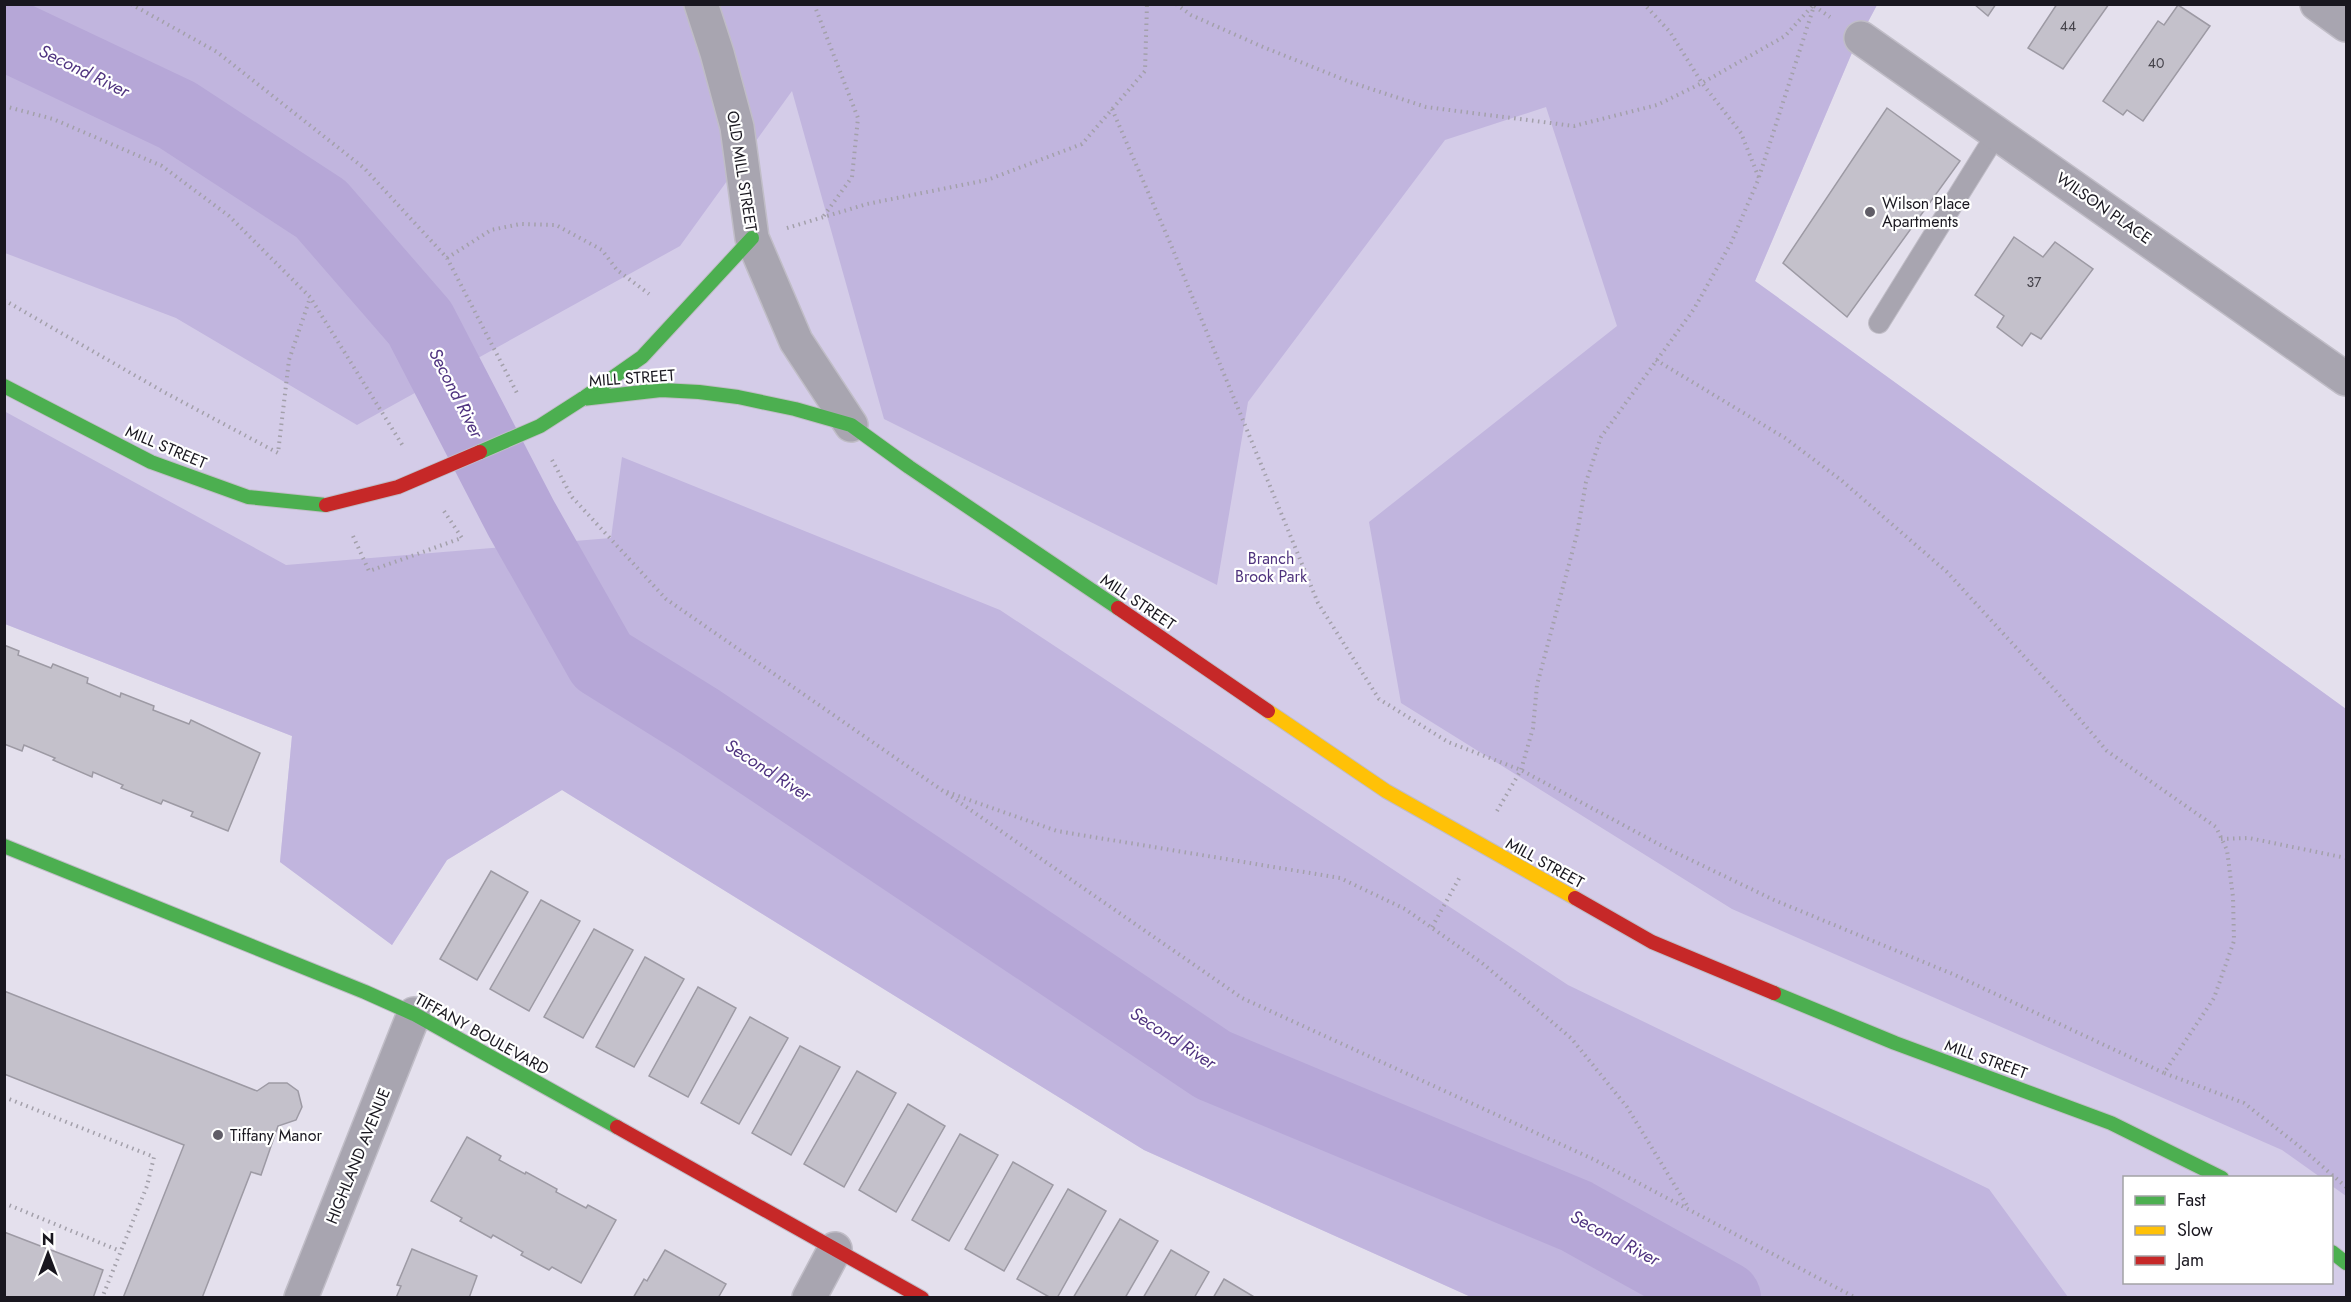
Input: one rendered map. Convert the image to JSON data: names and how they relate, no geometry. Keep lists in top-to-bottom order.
{
  "streets": {
    "street": [
      "OLD MILL STREET",
      "WILSON PLACE",
      "MILL STREET",
      "TIFFANY BOULEVARD",
      "HIGHLAND AVENUE"
    ]
  },
  "crossings": [
    ["OLD MILL STREET", "MILL STREET"],
    ["TIFFANY BOULEVARD", "HIGHLAND AVENUE"]
  ],
  "water": ["Second River"],
  "parks": ["Branch Brook Park"],
  "places": ["Wilson Place Apartments", "Tiffany Manor"],
  "house_numbers": ["44", "40", "37"],
  "legend": ["Fast", "Slow", "Jam"],
  "north": "top"
}
